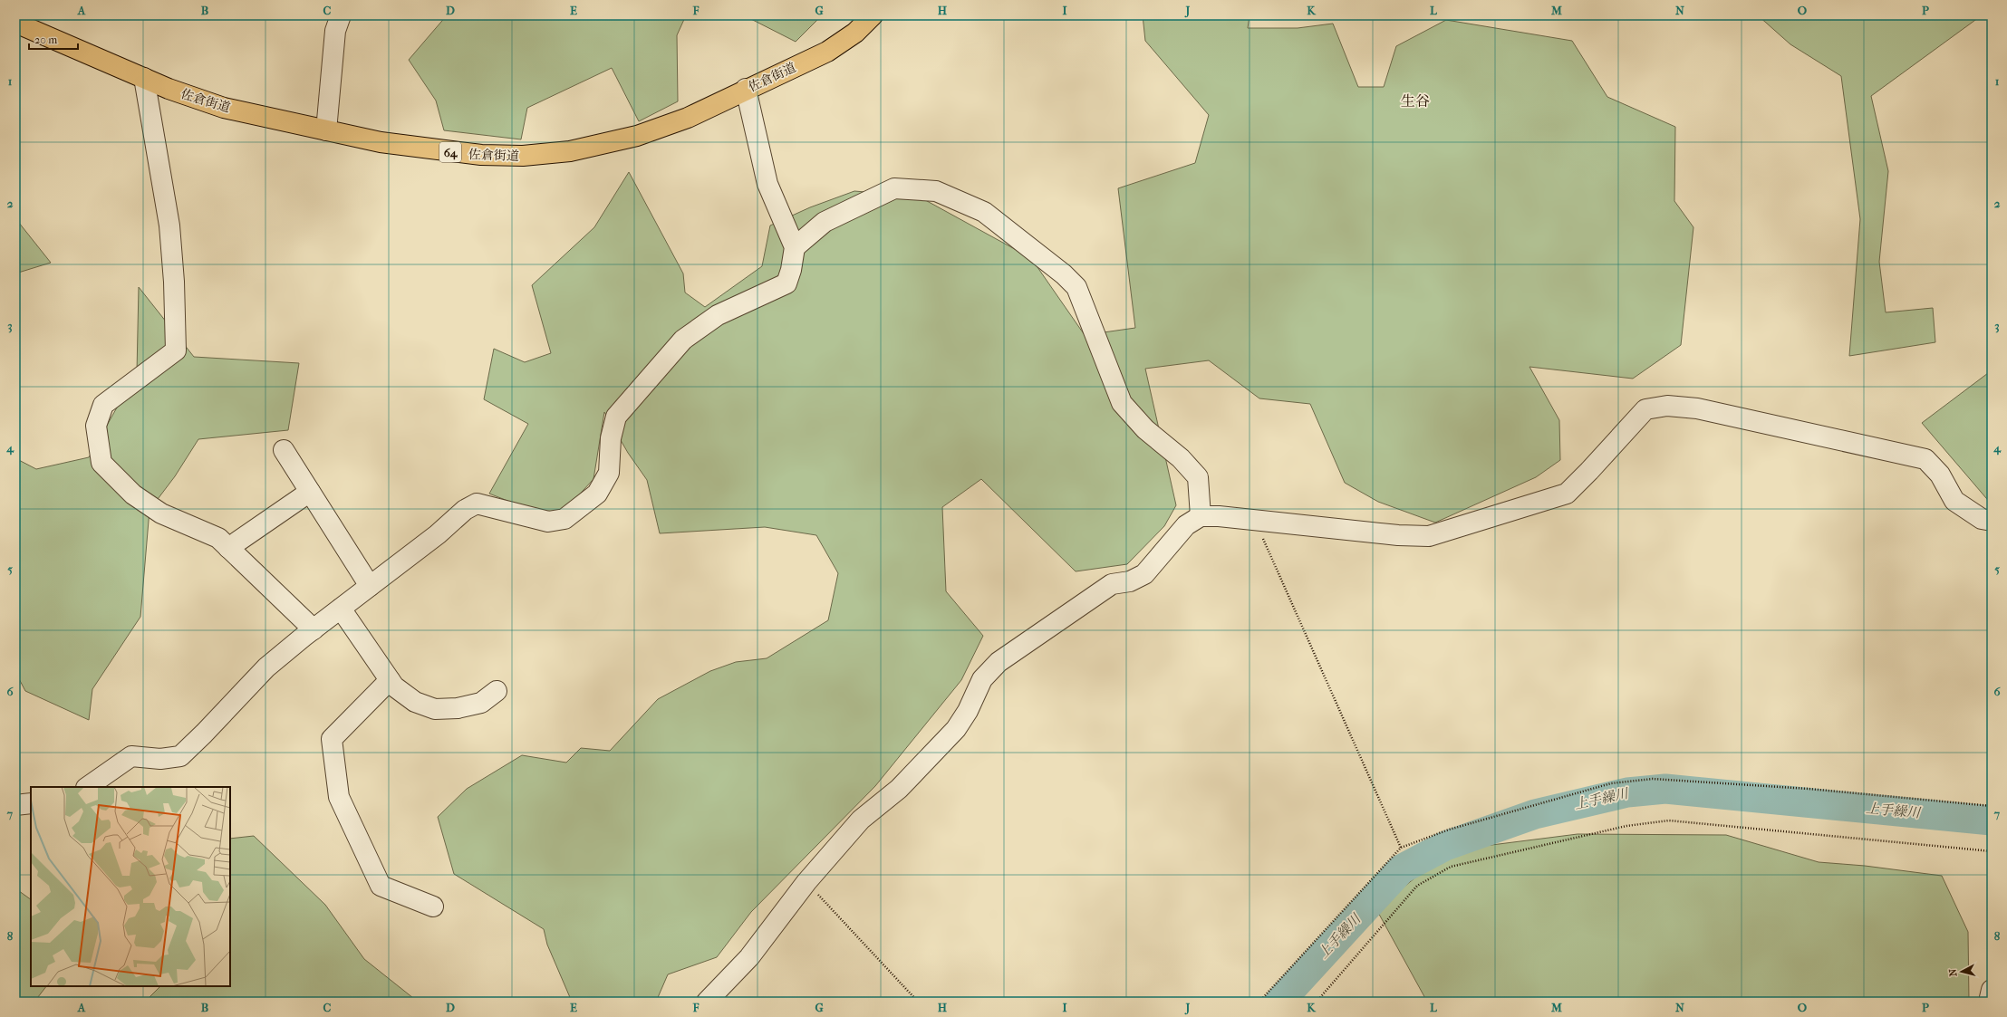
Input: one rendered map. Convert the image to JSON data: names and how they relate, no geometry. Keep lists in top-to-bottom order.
{
  "streets": {
    "main road": ["佐倉街道", "64"]
  },
  "districts": ["生谷"],
  "water": ["上手繰川"],
  "scale_bar": "20 m",
  "north": "left",
  "grid": {
    "columns": [
      "A",
      "B",
      "C",
      "D",
      "E",
      "F",
      "G",
      "H",
      "I",
      "J",
      "K",
      "L",
      "M",
      "N",
      "O",
      "P"
    ],
    "rows": [
      "1",
      "2",
      "3",
      "4",
      "5",
      "6",
      "7",
      "8"
    ]
  }
}
